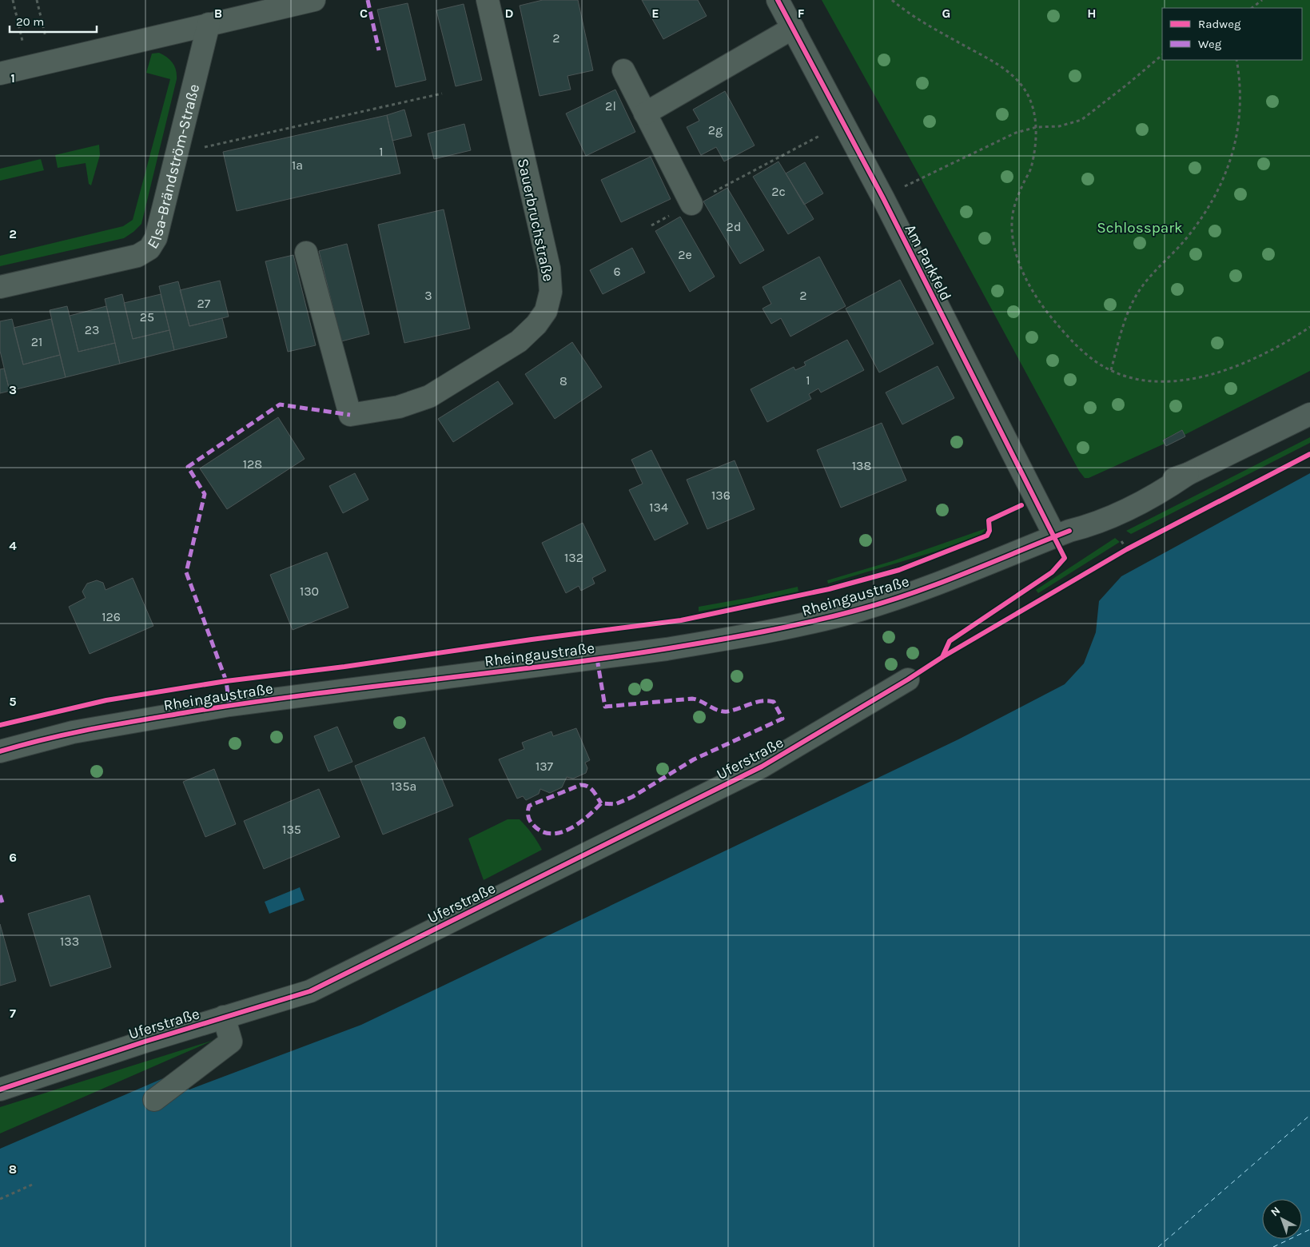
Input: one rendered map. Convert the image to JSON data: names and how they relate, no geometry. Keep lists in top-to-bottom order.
{
  "streets": {
    "street": [
      "Elsa-Brändström-Straße",
      "Sauerbruchstraße",
      "Am Parkfeld",
      "Rheingaustraße",
      "Uferstraße"
    ]
  },
  "crossings": [
    ["Am Parkfeld", "Rheingaustraße"]
  ],
  "parks": ["Schlosspark"],
  "house_numbers": [
    "2",
    "2l",
    "2g",
    "1",
    "1a",
    "2c",
    "2d",
    "2e",
    "6",
    "3",
    "2",
    "27",
    "25",
    "23",
    "21",
    "1",
    "8",
    "128",
    "138",
    "136",
    "134",
    "132",
    "130",
    "126",
    "137",
    "135a",
    "135",
    "133"
  ],
  "legend": ["Radweg", "Weg"],
  "scale_bar": "20 m",
  "north": "top left",
  "grid": {
    "columns": [
      "B",
      "C",
      "D",
      "E",
      "F",
      "G",
      "H"
    ],
    "rows": [
      "1",
      "2",
      "3",
      "4",
      "5",
      "6",
      "7",
      "8"
    ]
  }
}
